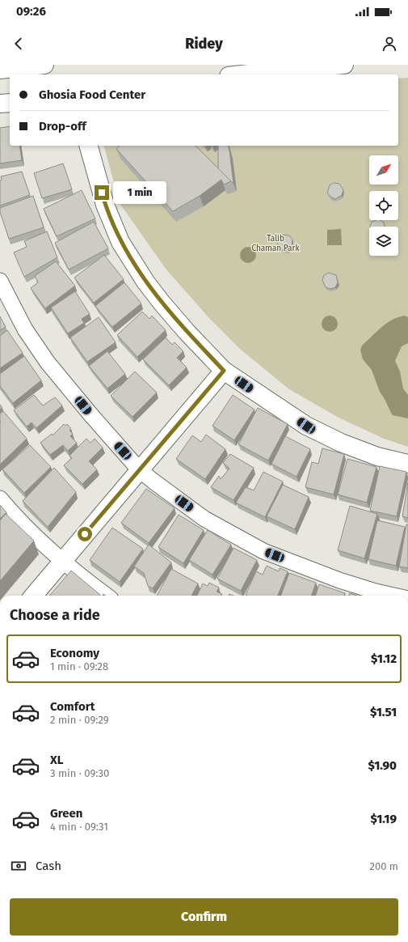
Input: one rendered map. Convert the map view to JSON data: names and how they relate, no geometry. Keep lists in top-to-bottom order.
{
  "parks": ["Talib Chaman Park"],
  "north": "top right",
  "page": {
    "status": "09:26",
    "header": "Ridey",
    "banner": ["Ghosia Food Center", "Drop-off"],
    "bubble": "1 min",
    "heading": "Choose a ride",
    "list": [
      {
        "name": "Economy",
        "note": "1 min · 09:28",
        "value": "$1.12"
      },
      {
        "name": "Comfort",
        "note": "2 min · 09:29",
        "value": "$1.51"
      },
      {
        "name": "XL",
        "note": "3 min · 09:30",
        "value": "$1.90"
      },
      {
        "name": "Green",
        "note": "4 min · 09:31",
        "value": "$1.19"
      }
    ],
    "pay": ["Cash", "200 m"],
    "buttons": "Confirm"
  }
}
